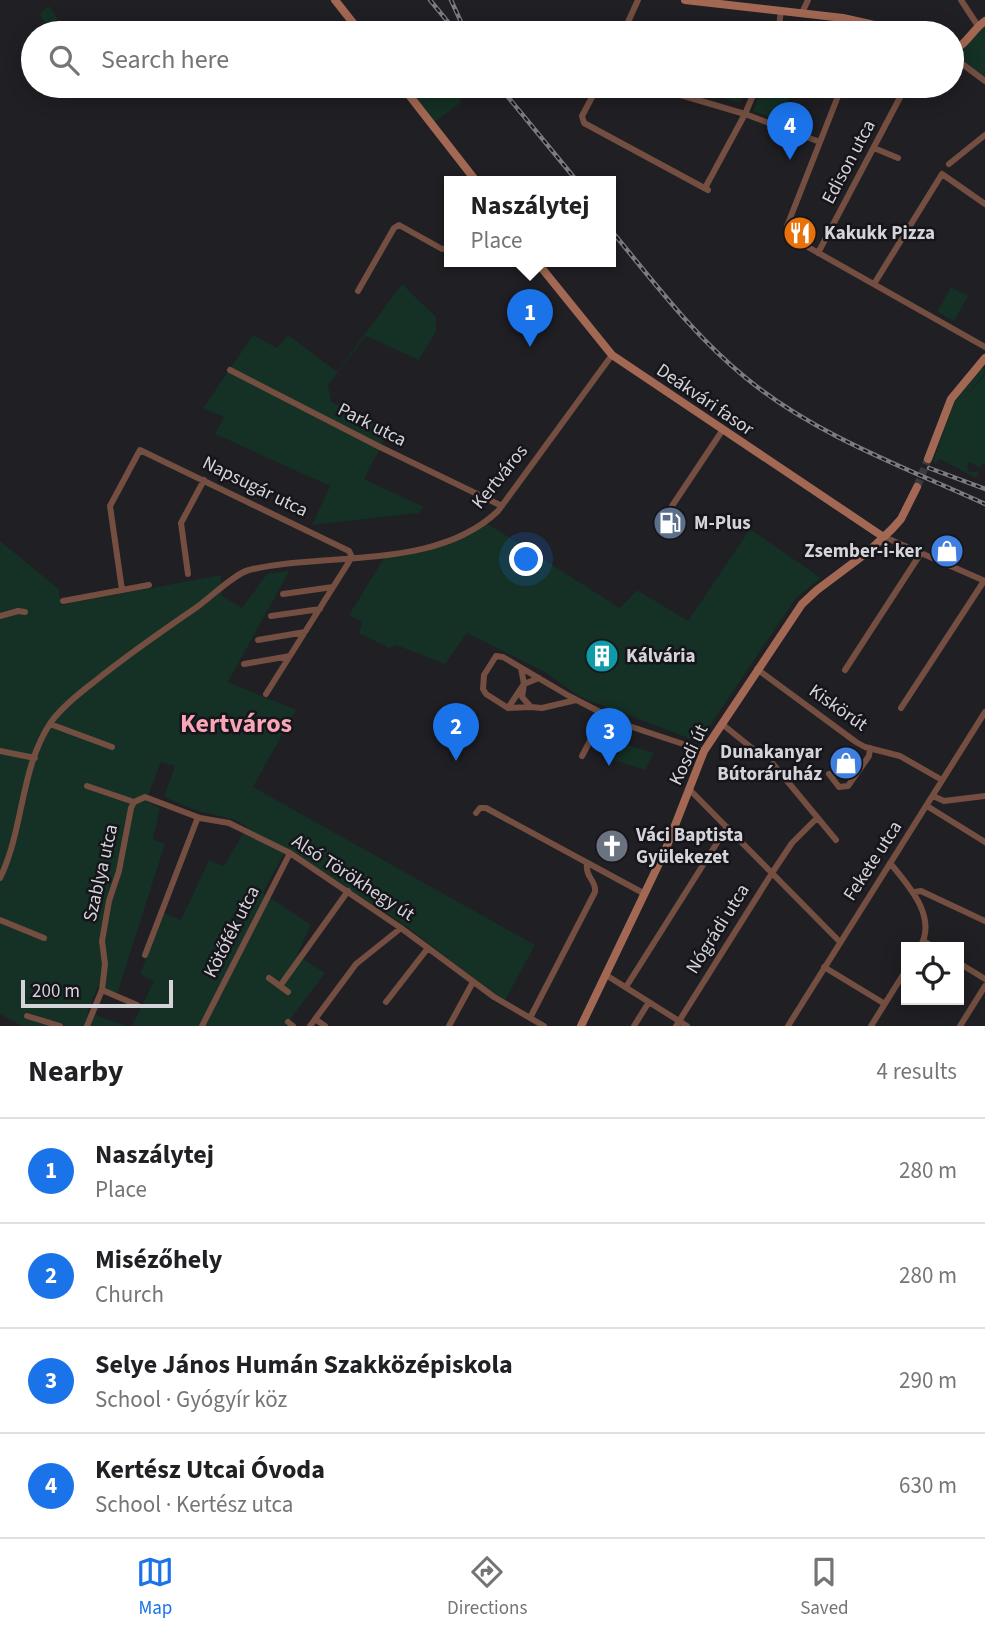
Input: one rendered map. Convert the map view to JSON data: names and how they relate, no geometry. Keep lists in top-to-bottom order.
{
  "streets": {
    "street": [
      "Edison utca",
      "Deákvári fasor",
      "Park utca",
      "Kertváros",
      "Napsugár utca",
      "Kiskörút",
      "Kosdi út",
      "Fekete utca",
      "Szablya utca",
      "Alsó Törökhegy út",
      "Nógrádi utca",
      "Kötőfék utca"
    ]
  },
  "crossings": [
    ["Deákvári fasor", "Kertváros"],
    ["Deákvári fasor", "Kosdi út"],
    ["Park utca", "Kertváros"],
    ["Kertváros", "Napsugár utca"],
    ["Kiskörút", "Kosdi út"],
    ["Kiskörút", "Fekete utca"],
    ["Szablya utca", "Alsó Törökhegy út"],
    ["Alsó Törökhegy út", "Kötőfék utca"]
  ],
  "districts": ["Kertváros"],
  "places": {
    "restaurant": ["Kakukk Pizza"],
    "fuel station": ["M-Plus"],
    "shop": ["Zsember-i-ker", "Dunakanyar Bútoráruház"],
    "building": ["Kálvária"],
    "church": ["Váci Baptista Gyülekezet"]
  },
  "scale_bar": "200 m",
  "page": {
    "search": "Search here",
    "pins": [
      "4",
      "1",
      "2",
      "3"
    ],
    "popup": ["Naszálytej", "Place"],
    "scale": "200 m",
    "heading": ["Nearby", "4 results"],
    "list": [
      {
        "mark": "1",
        "name": "Naszálytej",
        "note": "Place",
        "value": "280 m"
      },
      {
        "mark": "2",
        "name": "Misézőhely",
        "note": "Church",
        "value": "280 m"
      },
      {
        "mark": "3",
        "name": "Selye János Humán Szakközépiskola",
        "note": "School · Gyógyír köz",
        "value": "290 m"
      },
      {
        "mark": "4",
        "name": "Kertész Utcai Óvoda",
        "note": "School · Kertész utca",
        "value": "630 m"
      }
    ],
    "nav": ["Map", "Directions", "Saved"]
  }
}
